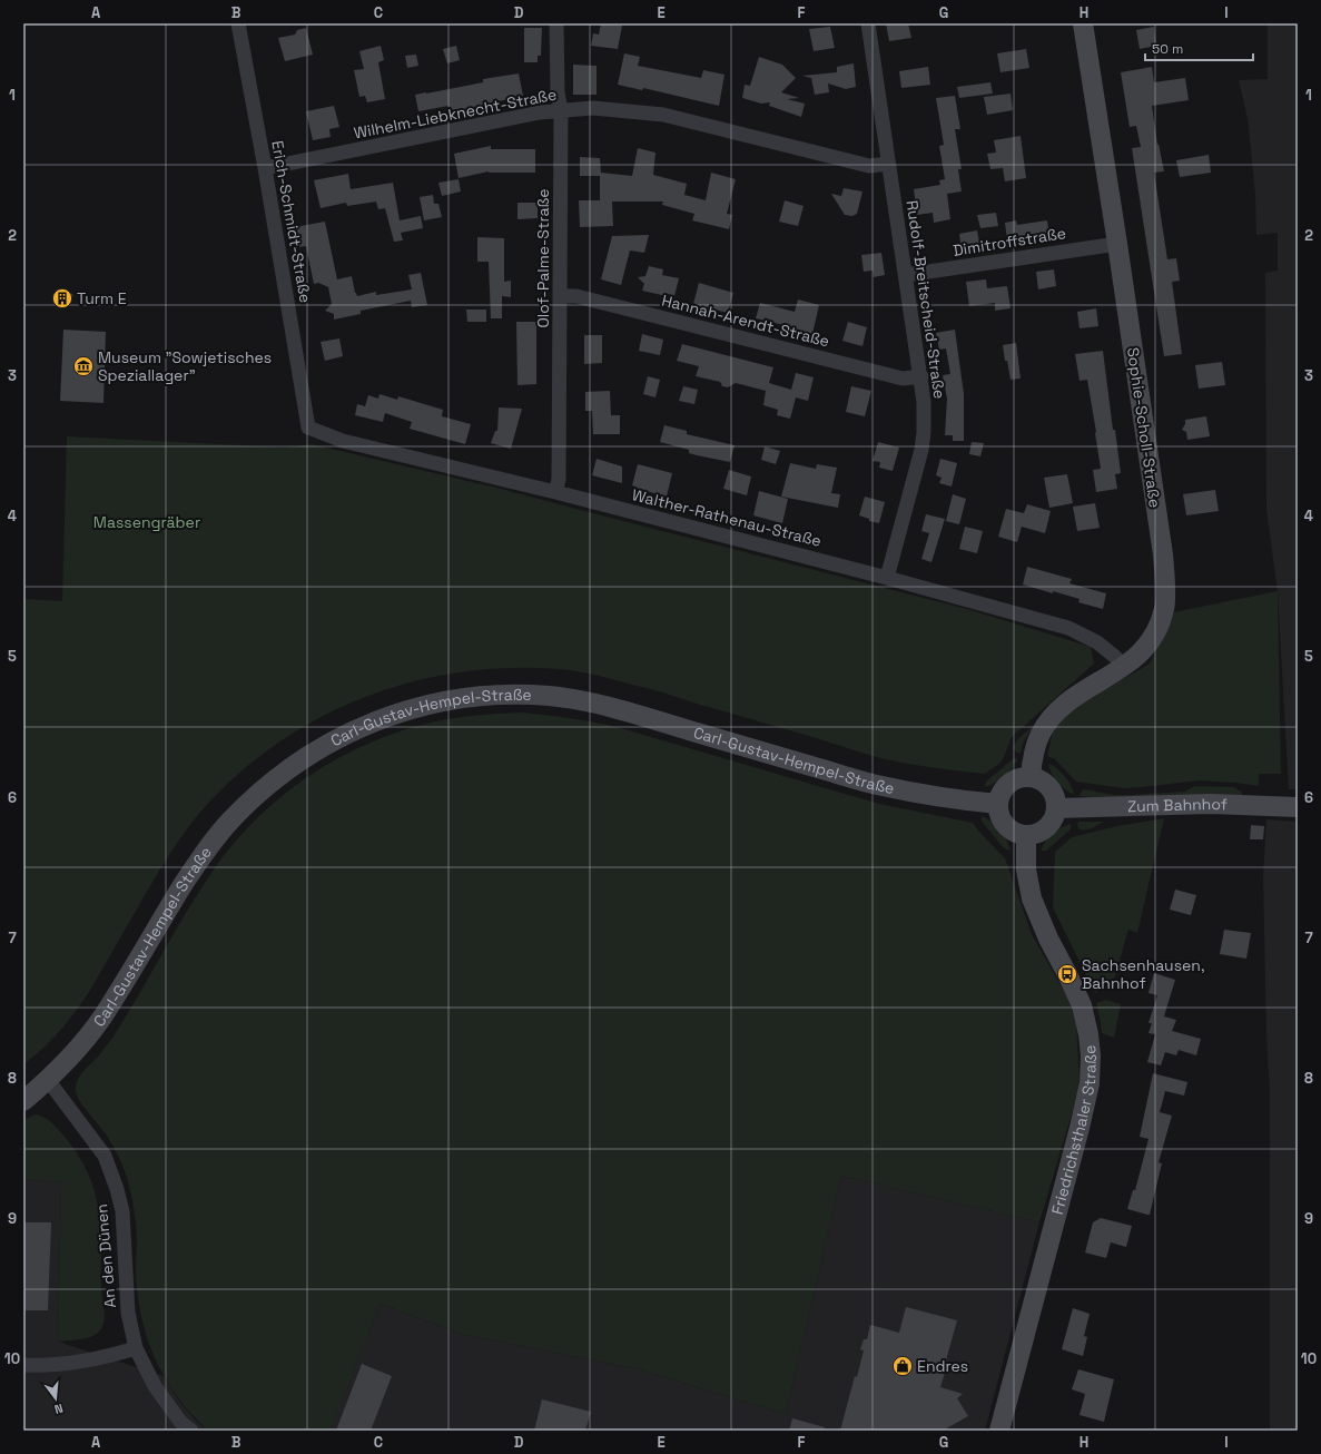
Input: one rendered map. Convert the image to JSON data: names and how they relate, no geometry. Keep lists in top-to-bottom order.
{
  "streets": {
    "street": [
      "Wilhelm-Liebknecht-Straße",
      "Erich-Schmidt-Straße",
      "Dimitroffstraße",
      "Olof-Palme-Straße",
      "Rudolf-Breitscheid-Straße",
      "Hannah-Arendt-Straße",
      "Sophie-Scholl-Straße",
      "Walther-Rathenau-Straße",
      "Carl-Gustav-Hempel-Straße",
      "Zum Bahnhof",
      "Friedrichsthaler Straße",
      "An den Dünen"
    ]
  },
  "crossings": [
    ["Wilhelm-Liebknecht-Straße", "Erich-Schmidt-Straße"],
    ["Wilhelm-Liebknecht-Straße", "Olof-Palme-Straße"],
    ["Wilhelm-Liebknecht-Straße", "Rudolf-Breitscheid-Straße"],
    ["Erich-Schmidt-Straße", "Walther-Rathenau-Straße"],
    ["Dimitroffstraße", "Rudolf-Breitscheid-Straße"],
    ["Dimitroffstraße", "Sophie-Scholl-Straße"],
    ["Olof-Palme-Straße", "Hannah-Arendt-Straße"],
    ["Olof-Palme-Straße", "Walther-Rathenau-Straße"],
    ["Rudolf-Breitscheid-Straße", "Hannah-Arendt-Straße"],
    ["Rudolf-Breitscheid-Straße", "Walther-Rathenau-Straße"],
    ["Sophie-Scholl-Straße", "Walther-Rathenau-Straße"],
    ["Sophie-Scholl-Straße", "Carl-Gustav-Hempel-Straße"],
    ["Sophie-Scholl-Straße", "Zum Bahnhof"],
    ["Sophie-Scholl-Straße", "Friedrichsthaler Straße"],
    ["Carl-Gustav-Hempel-Straße", "Zum Bahnhof"],
    ["Carl-Gustav-Hempel-Straße", "Friedrichsthaler Straße"],
    ["Carl-Gustav-Hempel-Straße", "An den Dünen"],
    ["Zum Bahnhof", "Friedrichsthaler Straße"]
  ],
  "parks": ["Massengräber"],
  "places": {
    "building": ["Turm E"],
    "museum": ["Museum \"Sowjetisches Speziallager\""],
    "bus stop": ["Sachsenhausen, Bahnhof"],
    "shop": ["Endres"]
  },
  "scale_bar": "50 m",
  "north": "bottom",
  "grid": {
    "columns": [
      "A",
      "B",
      "C",
      "D",
      "E",
      "F",
      "G",
      "H",
      "I"
    ],
    "rows": [
      "1",
      "2",
      "3",
      "4",
      "5",
      "6",
      "7",
      "8",
      "9",
      "10"
    ]
  }
}
